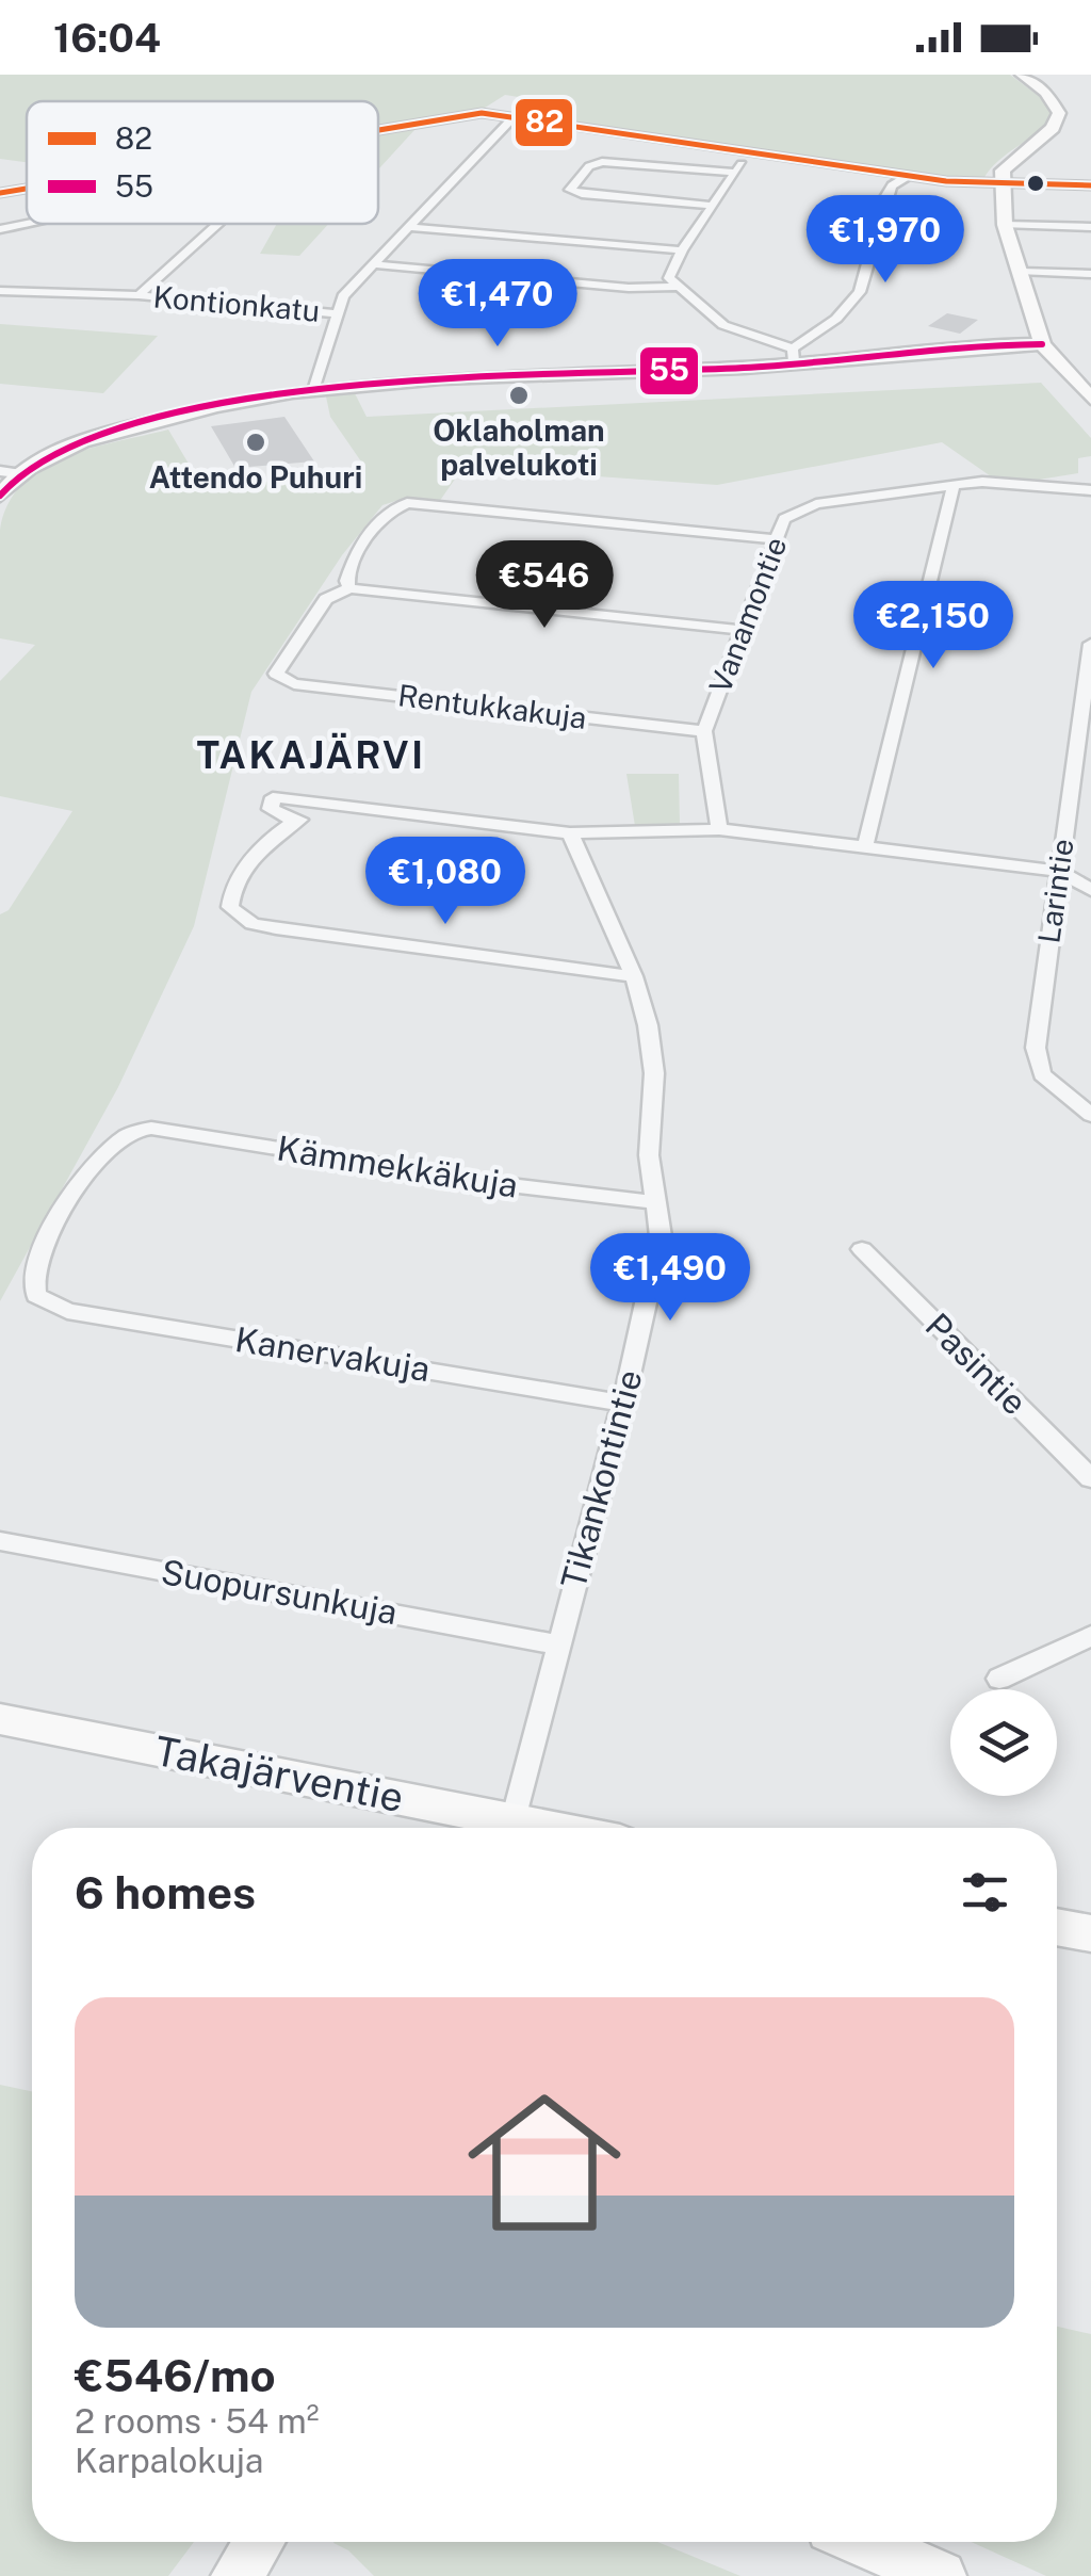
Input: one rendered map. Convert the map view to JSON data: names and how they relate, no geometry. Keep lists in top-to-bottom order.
{
  "streets": {
    "street": [
      "Kontionkatu",
      "Vanamontie",
      "Rentukkakuja",
      "Larintie",
      "Kämmekkäkuja",
      "Kanervakuja",
      "Pasintie",
      "Tikankontintie",
      "Suopursunkuja",
      "Takajärventie"
    ]
  },
  "crossings": [
    ["Vanamontie", "Rentukkakuja"],
    ["Kämmekkäkuja", "Kanervakuja"],
    ["Kämmekkäkuja", "Tikankontintie"],
    ["Kanervakuja", "Tikankontintie"],
    ["Tikankontintie", "Suopursunkuja"]
  ],
  "districts": ["TAKAJÄRVI"],
  "places": ["Oklaholman palvelukoti", "Attendo Puhuri"],
  "lines": ["transit line 82", "transit line 55"],
  "legend": ["82", "55"],
  "page": {
    "status": "16:04",
    "price": [
      "€1,970",
      "€1,470",
      "€546",
      "€2,150",
      "€1,080",
      "€1,490"
    ],
    "heading": "6 homes",
    "list": [
      {
        "name": "€546/mo",
        "note": "2 rooms · 54 m² · Karpalokuja"
      }
    ]
  }
}
